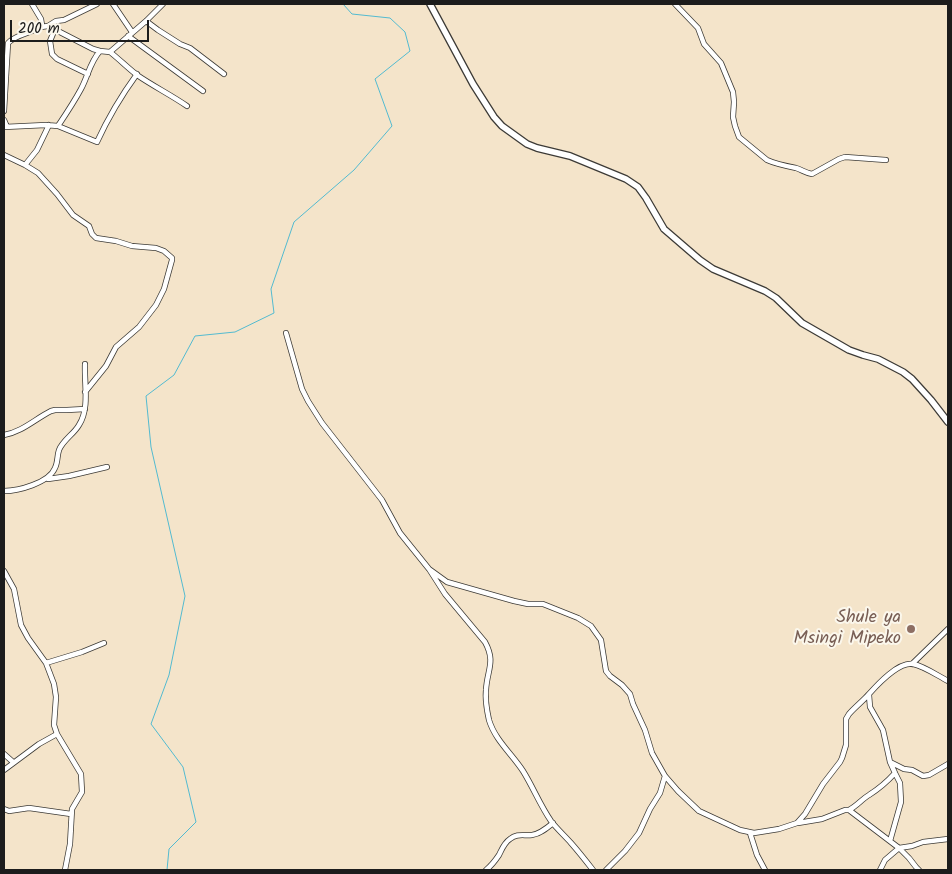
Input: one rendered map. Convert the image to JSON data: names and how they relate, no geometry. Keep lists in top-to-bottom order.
{
  "places": ["Shule ya Msingi Mipeko"],
  "scale_bar": "200 m"
}
